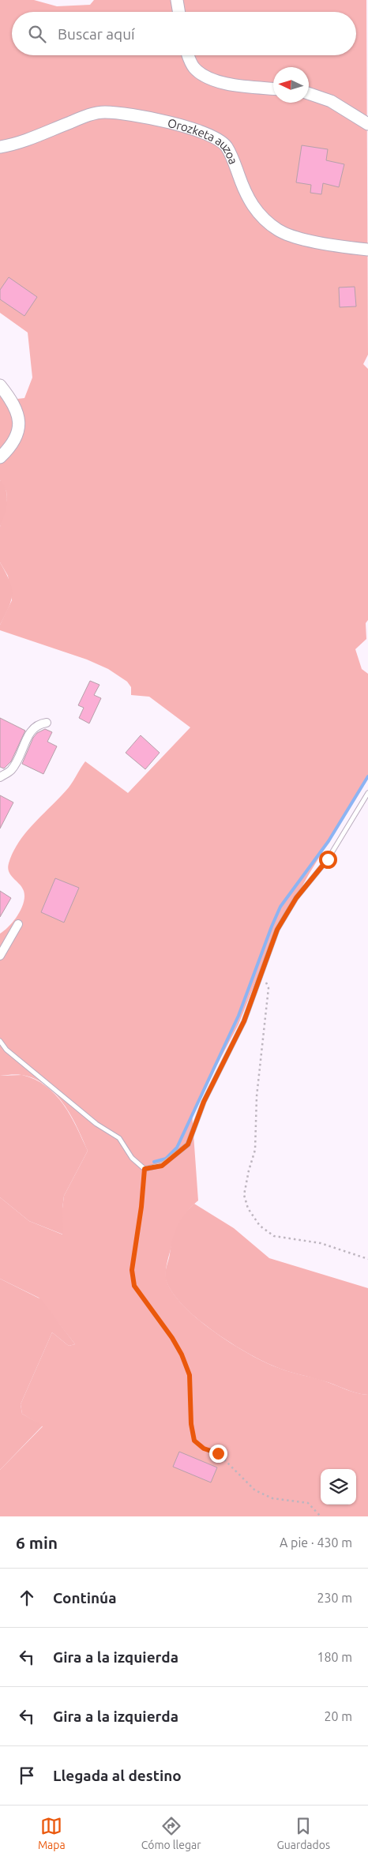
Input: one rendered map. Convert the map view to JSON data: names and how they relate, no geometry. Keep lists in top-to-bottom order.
{
  "streets": {
    "street": ["Orozketa auzoa"]
  },
  "north": "left",
  "page": {
    "search": "Buscar aquí",
    "heading": ["6 min", "A pie · 430 m"],
    "list": [
      ["Continúa", "230 m"],
      ["Gira a la izquierda", "180 m"],
      ["Gira a la izquierda", "20 m"],
      "Llegada al destino"
    ],
    "nav": ["Mapa", "Cómo llegar", "Guardados"]
  }
}
